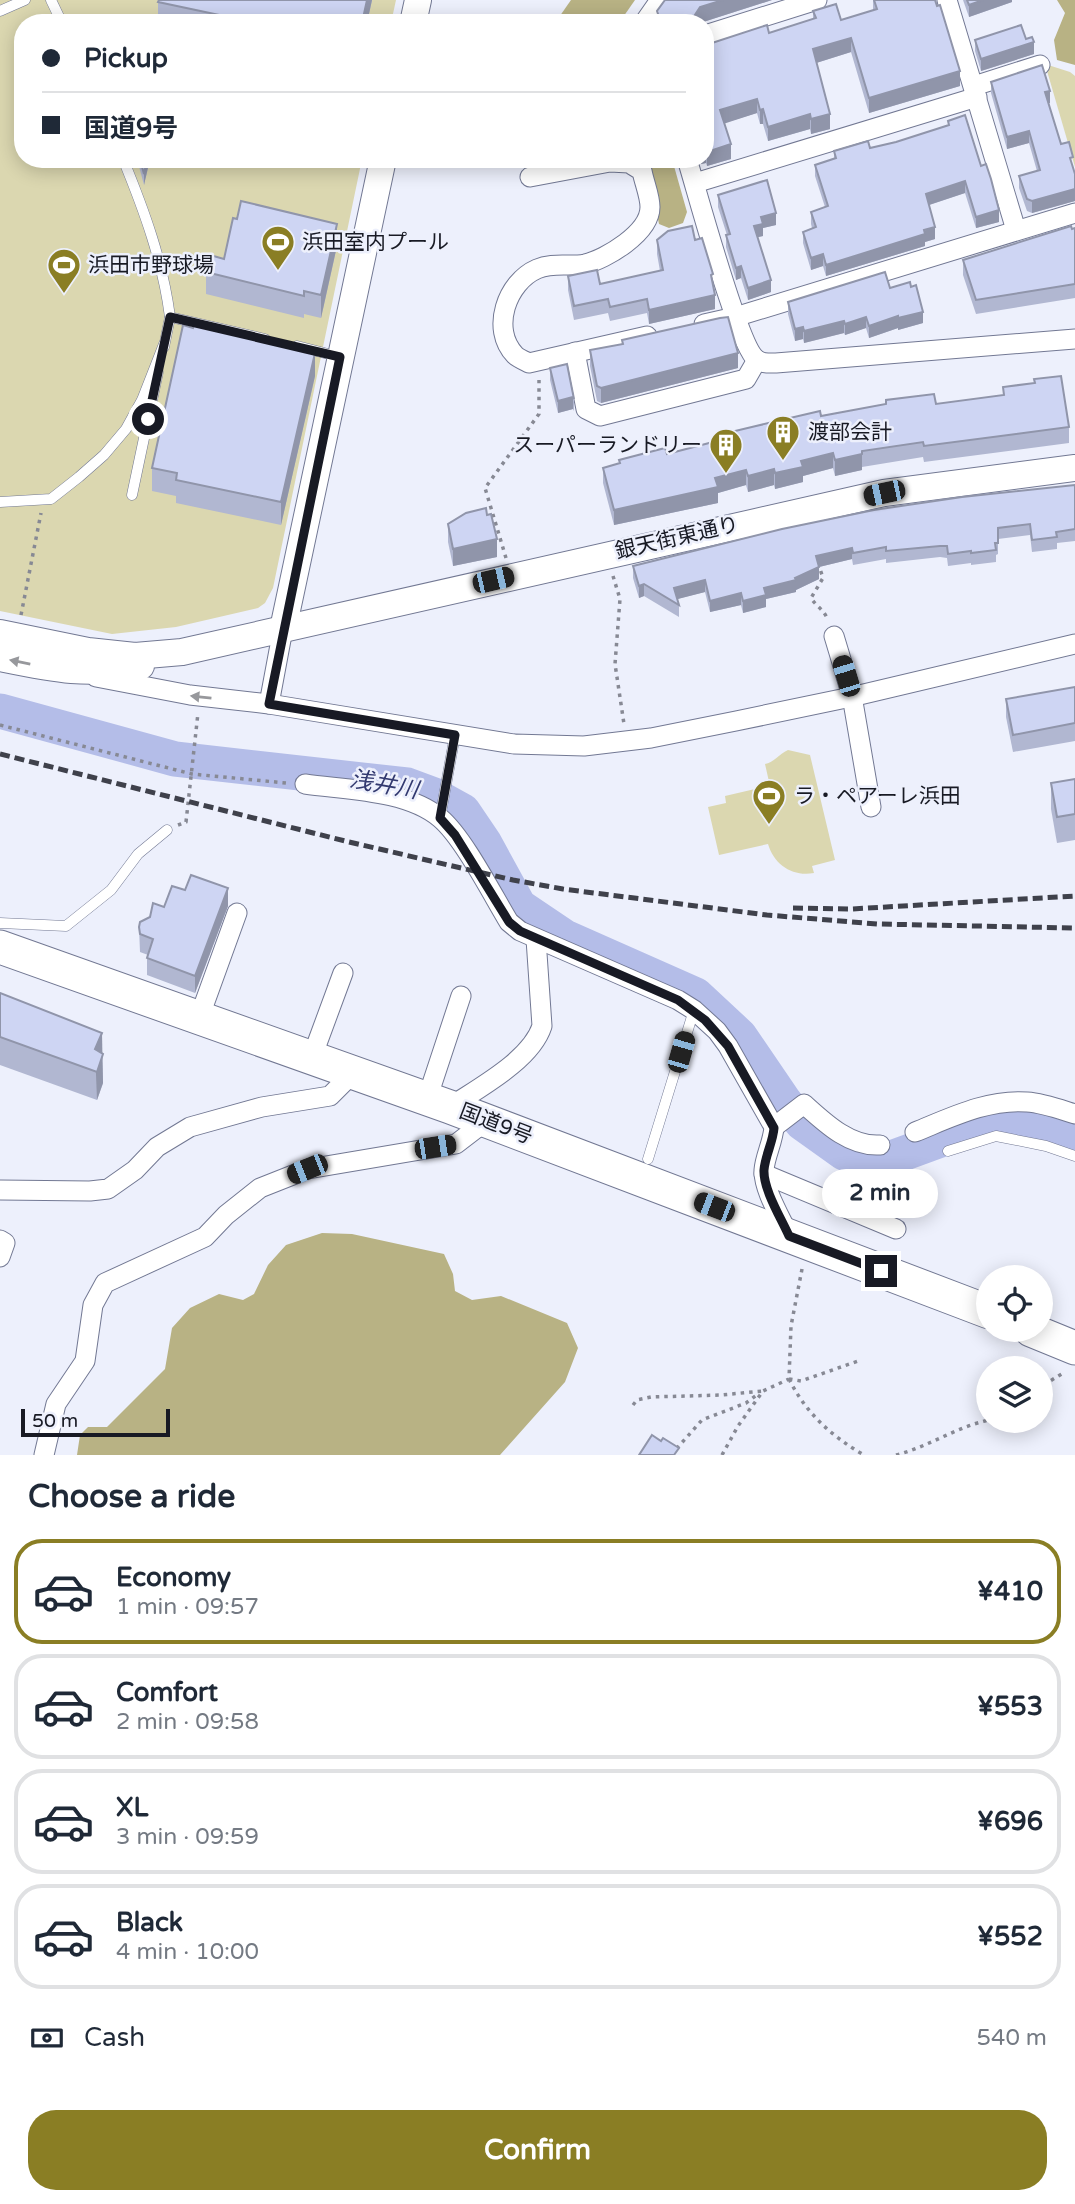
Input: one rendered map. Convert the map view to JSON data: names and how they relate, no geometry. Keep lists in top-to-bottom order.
{
  "streets": {
    "highway": ["国道9号"],
    "street": ["銀天街東通り"]
  },
  "water": ["浅井川"],
  "places": {
    "sports": ["浜田室内プール", "浜田市野球場", "ラ・ペアーレ浜田"],
    "building": ["渡部会計", "スーパーランドリー"]
  },
  "scale_bar": "50 m",
  "page": {
    "banner": ["Pickup", "国道9号"],
    "bubble": "2 min",
    "scale": "50 m",
    "heading": "Choose a ride",
    "list": [
      {
        "name": "Economy",
        "note": "1 min · 09:57",
        "value": "¥410"
      },
      {
        "name": "Comfort",
        "note": "2 min · 09:58",
        "value": "¥553"
      },
      {
        "name": "XL",
        "note": "3 min · 09:59",
        "value": "¥696"
      },
      {
        "name": "Black",
        "note": "4 min · 10:00",
        "value": "¥552"
      }
    ],
    "pay": ["Cash", "540 m"],
    "buttons": "Confirm"
  }
}
